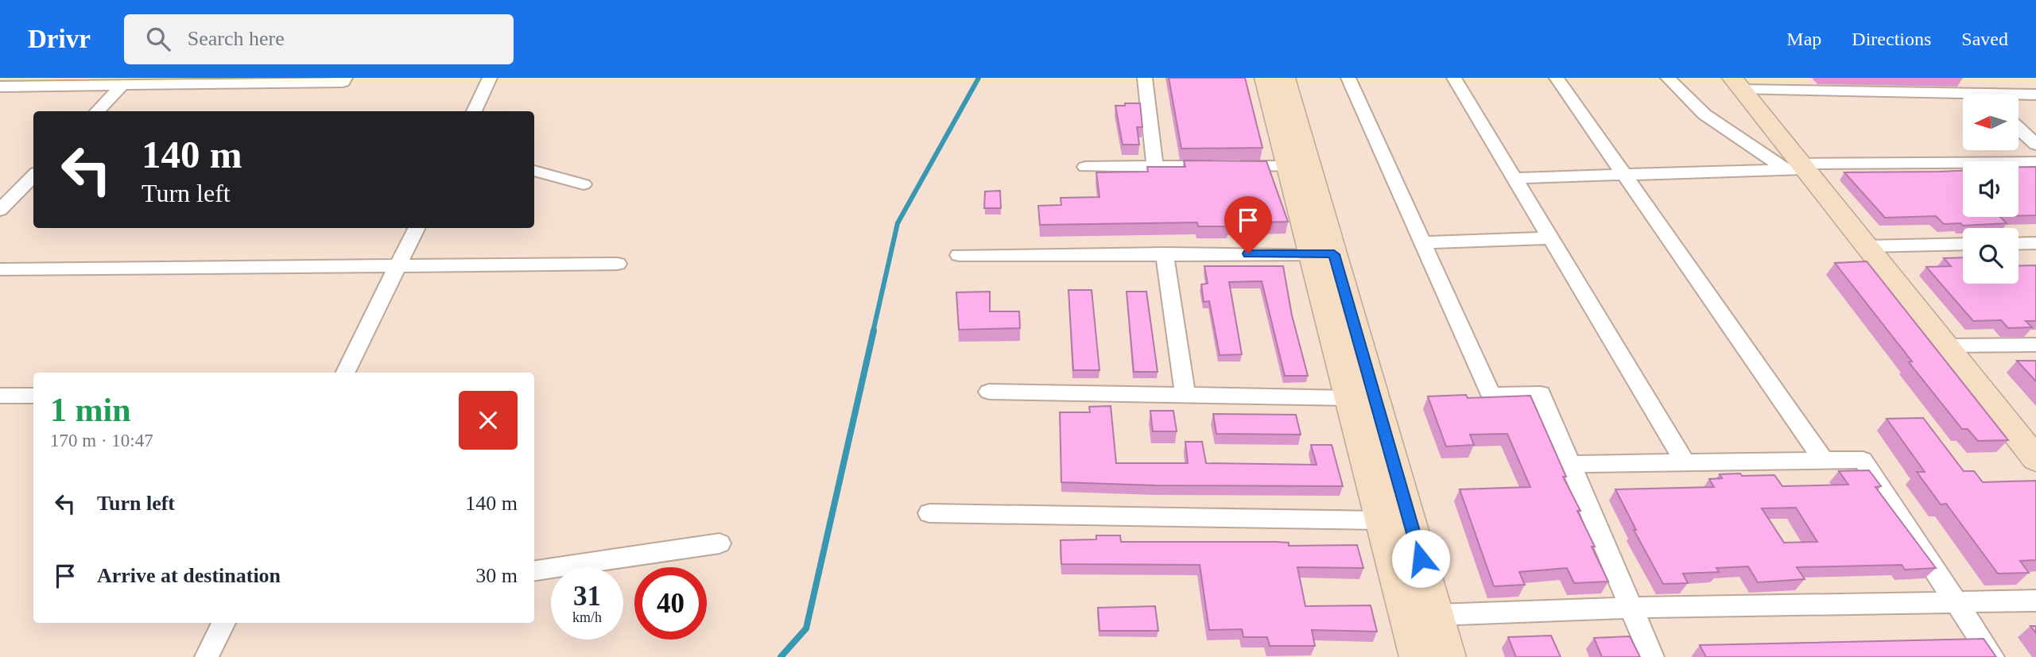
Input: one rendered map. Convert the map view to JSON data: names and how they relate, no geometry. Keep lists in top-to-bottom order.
{
  "north": "left",
  "page": {
    "header": "Drivr",
    "search": "Search here",
    "nav": ["Map", "Directions", "Saved"],
    "turn": ["140 m", "Turn left"],
    "heading": ["1 min", "170 m · 10:47"],
    "list": [
      {
        "name": "Turn left",
        "value": "140 m"
      },
      {
        "name": "Arrive at destination",
        "value": "30 m"
      }
    ],
    "speed": "31 km/h",
    "limit": "40"
  }
}
